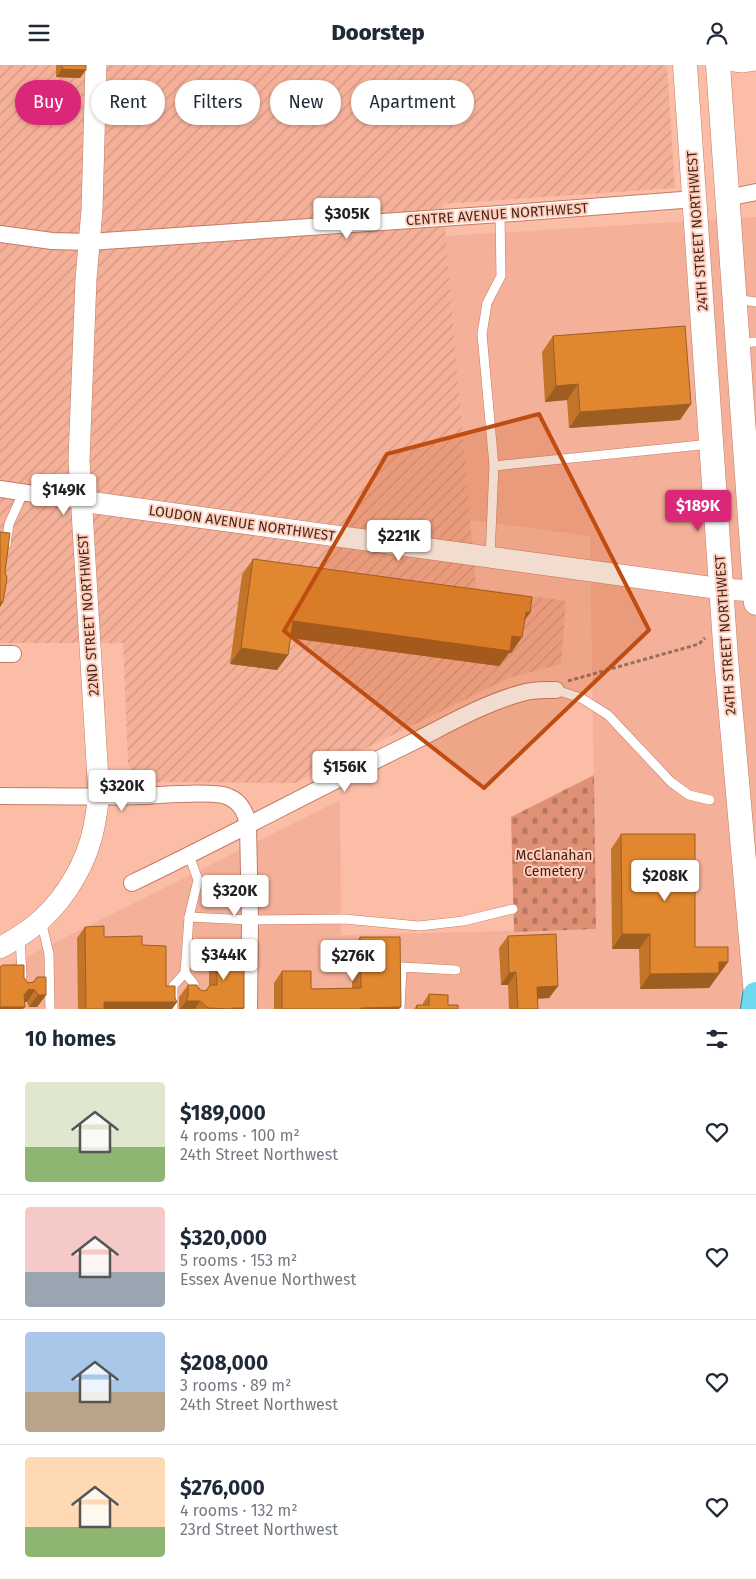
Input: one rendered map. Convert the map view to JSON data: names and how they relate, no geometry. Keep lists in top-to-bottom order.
{
  "streets": {
    "main road": ["24TH STREET NORTHWEST"],
    "street": ["CENTRE AVENUE NORTHWEST", "LOUDON AVENUE NORTHWEST", "22ND STREET NORTHWEST"]
  },
  "crossings": [
    ["CENTRE AVENUE NORTHWEST", "24TH STREET NORTHWEST"],
    ["CENTRE AVENUE NORTHWEST", "22ND STREET NORTHWEST"],
    ["24TH STREET NORTHWEST", "LOUDON AVENUE NORTHWEST"],
    ["LOUDON AVENUE NORTHWEST", "22ND STREET NORTHWEST"]
  ],
  "parks": ["McClanahan Cemetery"],
  "page": {
    "header": "Doorstep",
    "chip": [
      "Buy",
      "Rent",
      "Filters",
      "New",
      "Apartment"
    ],
    "price": [
      "$305K",
      "$149K",
      "$189K",
      "$221K",
      "$156K",
      "$320K",
      "$208K",
      "$320K",
      "$344K",
      "$276K"
    ],
    "heading": "10 homes",
    "list": [
      {
        "name": "$189,000",
        "note": "4 rooms · 100 m² · 24th Street Northwest"
      },
      {
        "name": "$320,000",
        "note": "5 rooms · 153 m² · Essex Avenue Northwest"
      },
      {
        "name": "$208,000",
        "note": "3 rooms · 89 m² · 24th Street Northwest"
      },
      {
        "name": "$276,000",
        "note": "4 rooms · 132 m² · 23rd Street Northwest"
      }
    ]
  }
}
